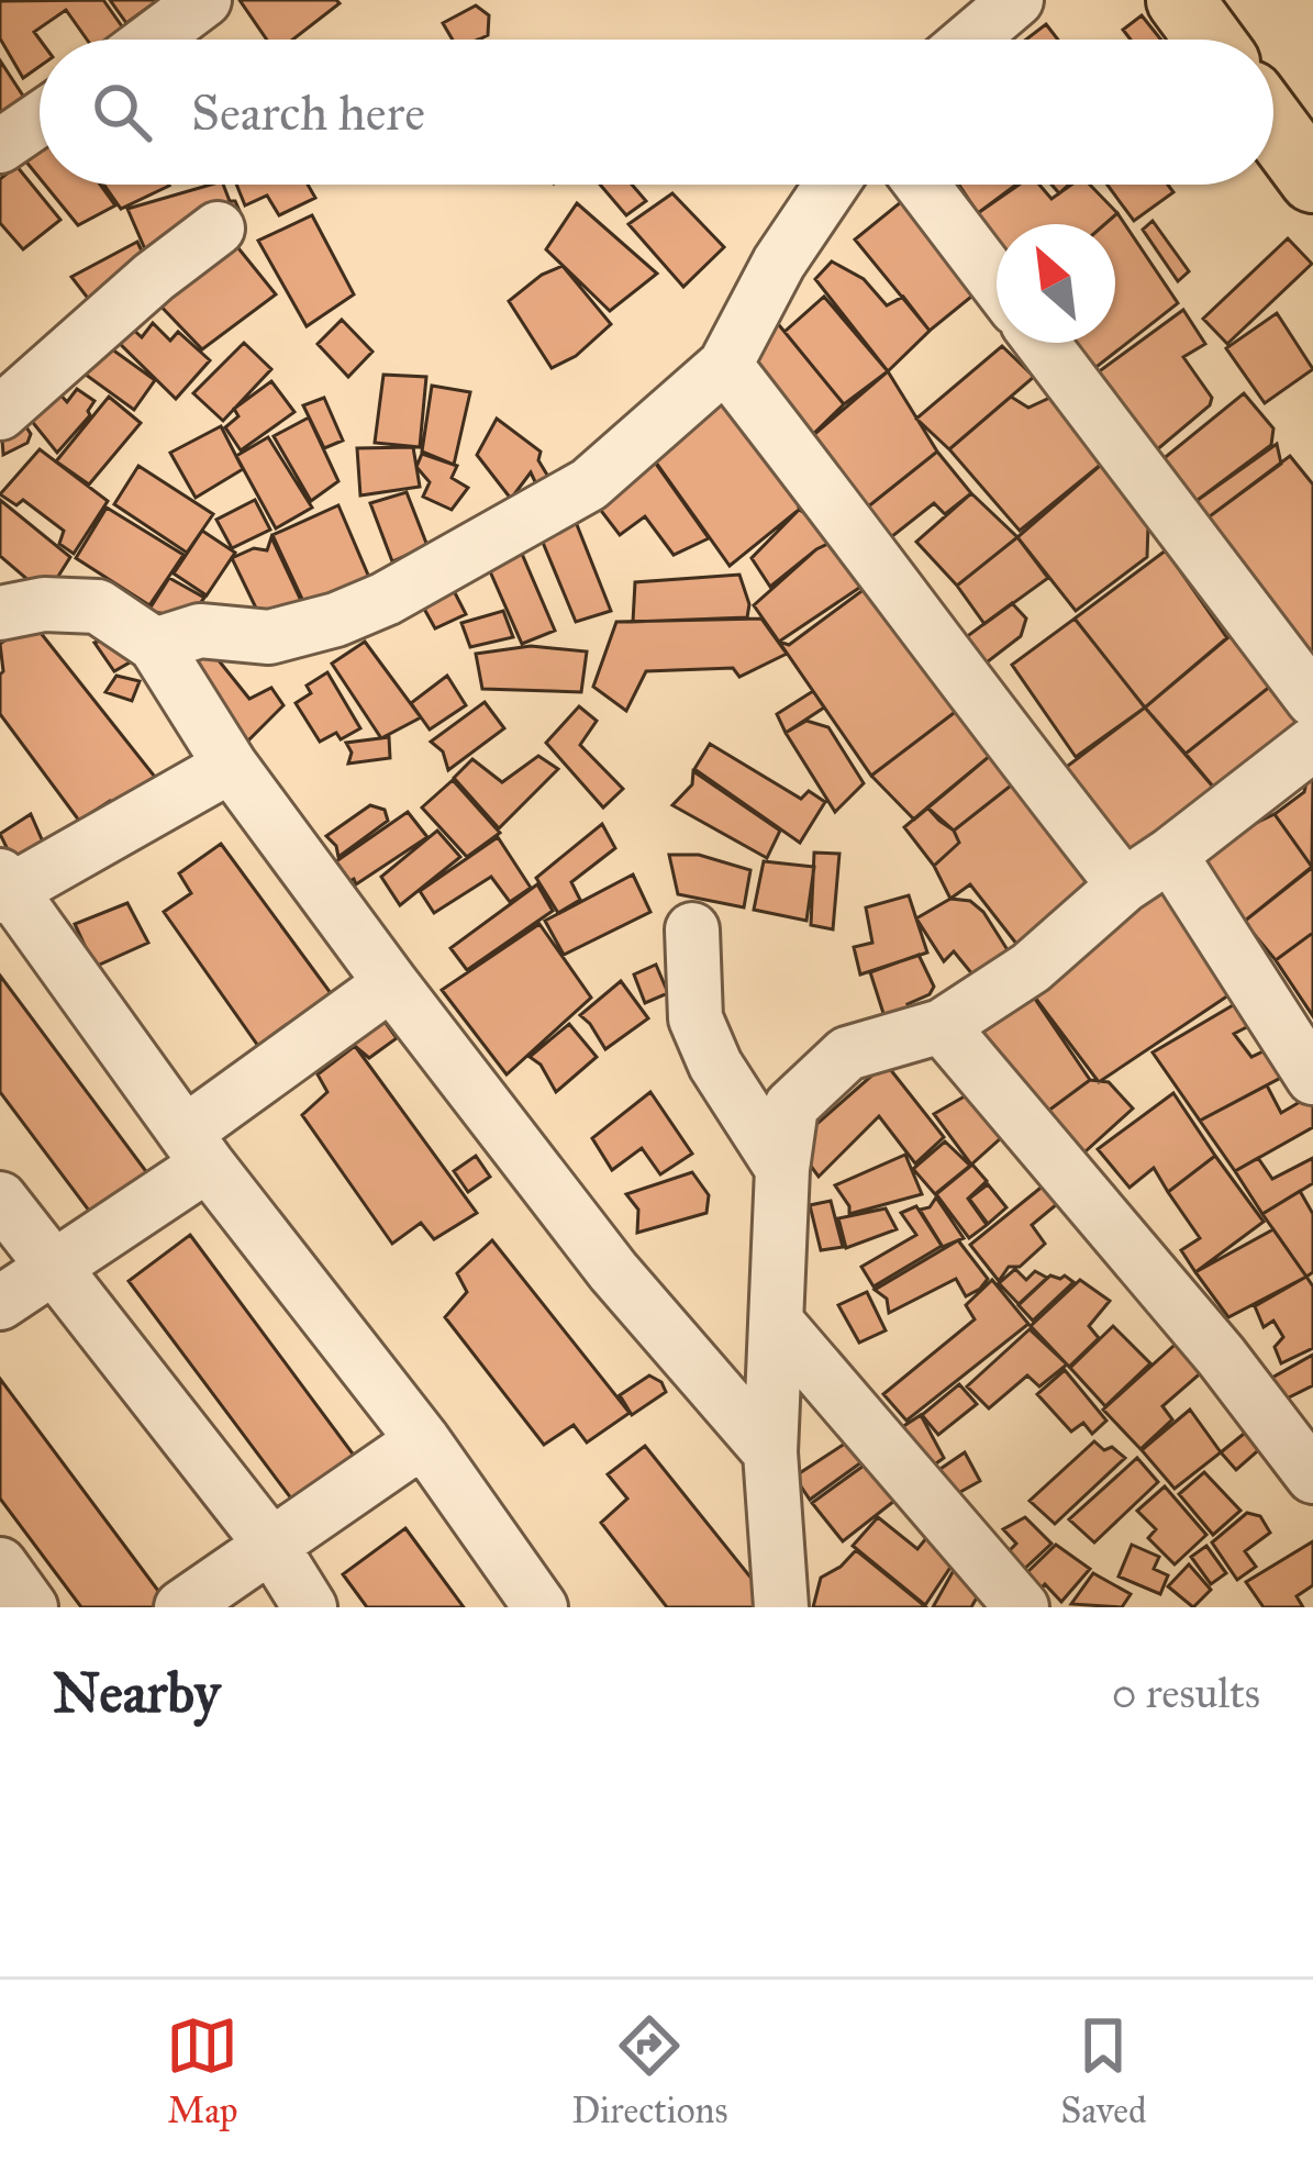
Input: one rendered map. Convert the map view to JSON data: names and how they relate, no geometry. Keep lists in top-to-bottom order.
{
  "north": "top left",
  "page": {
    "search": "Search here",
    "heading": ["Nearby", "0 results"],
    "nav": ["Map", "Directions", "Saved"]
  }
}
